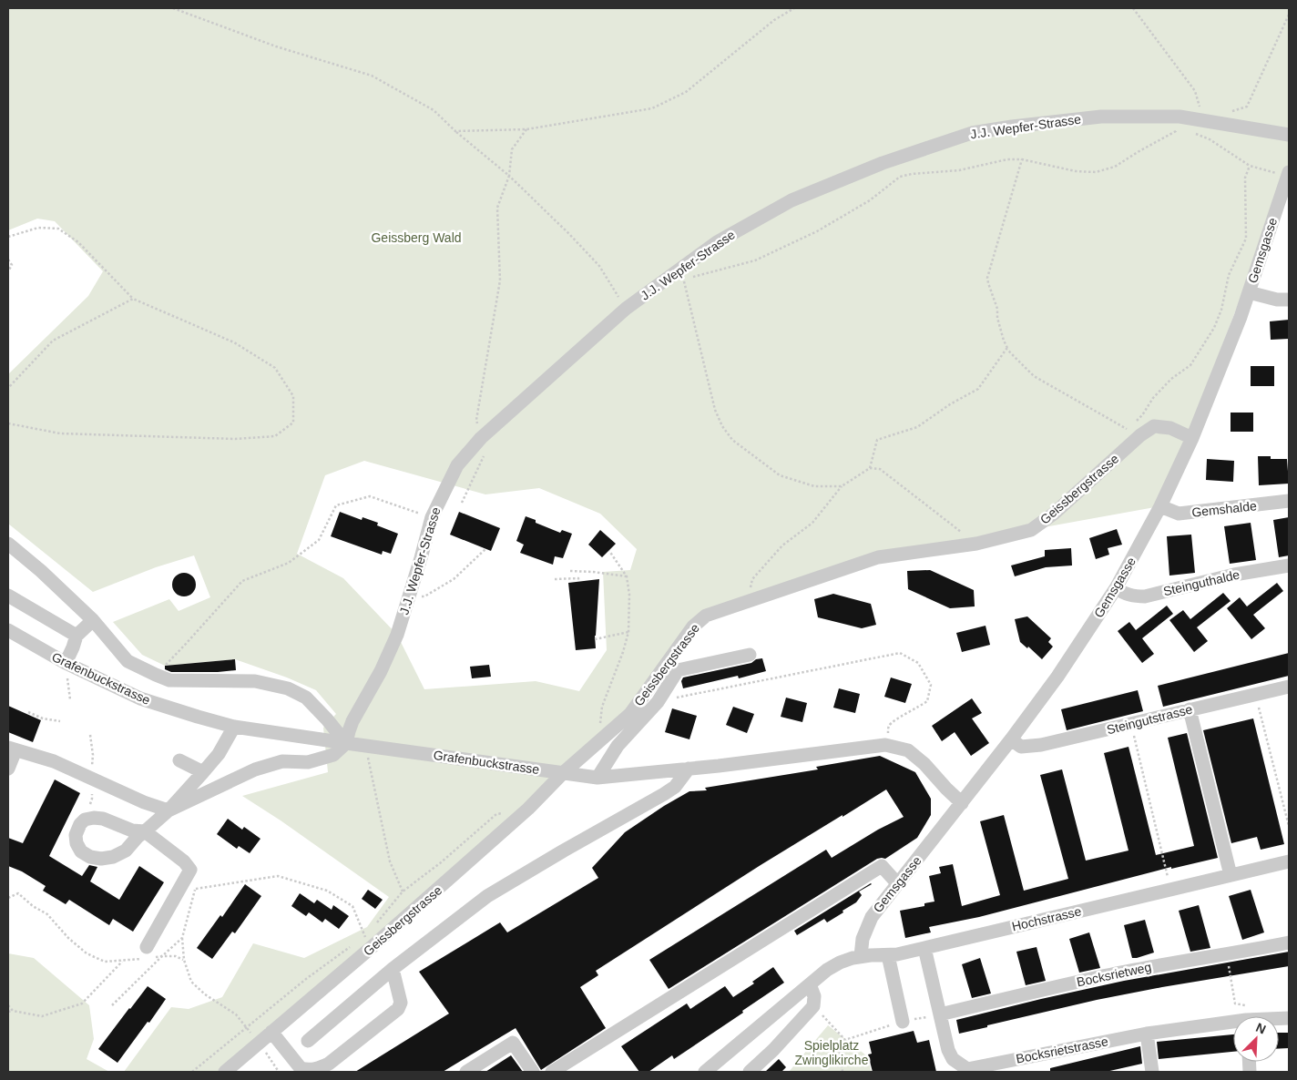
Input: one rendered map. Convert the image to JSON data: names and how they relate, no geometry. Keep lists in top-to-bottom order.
{
  "streets": {
    "street": [
      "J.J. Wepfer-Strasse",
      "Gemsgasse",
      "Geissbergstrasse",
      "Gemshalde",
      "Steinguthalde",
      "Grafenbuckstrasse",
      "Steingutstrasse",
      "Hochstrasse",
      "Bocksrietweg",
      "Bocksrietstrasse"
    ]
  },
  "crossings": [
    ["J.J. Wepfer-Strasse", "Grafenbuckstrasse"],
    ["Gemsgasse", "Geissbergstrasse"],
    ["Gemsgasse", "Gemshalde"],
    ["Gemsgasse", "Steinguthalde"],
    ["Gemsgasse", "Grafenbuckstrasse"],
    ["Gemsgasse", "Steingutstrasse"],
    ["Gemsgasse", "Hochstrasse"],
    ["Geissbergstrasse", "Grafenbuckstrasse"],
    ["Hochstrasse", "Bocksrietstrasse"],
    ["Bocksrietweg", "Bocksrietstrasse"]
  ],
  "parks": ["Geissberg Wald", "Spielplatz Zwinglikirche"],
  "north": "top right"
}
